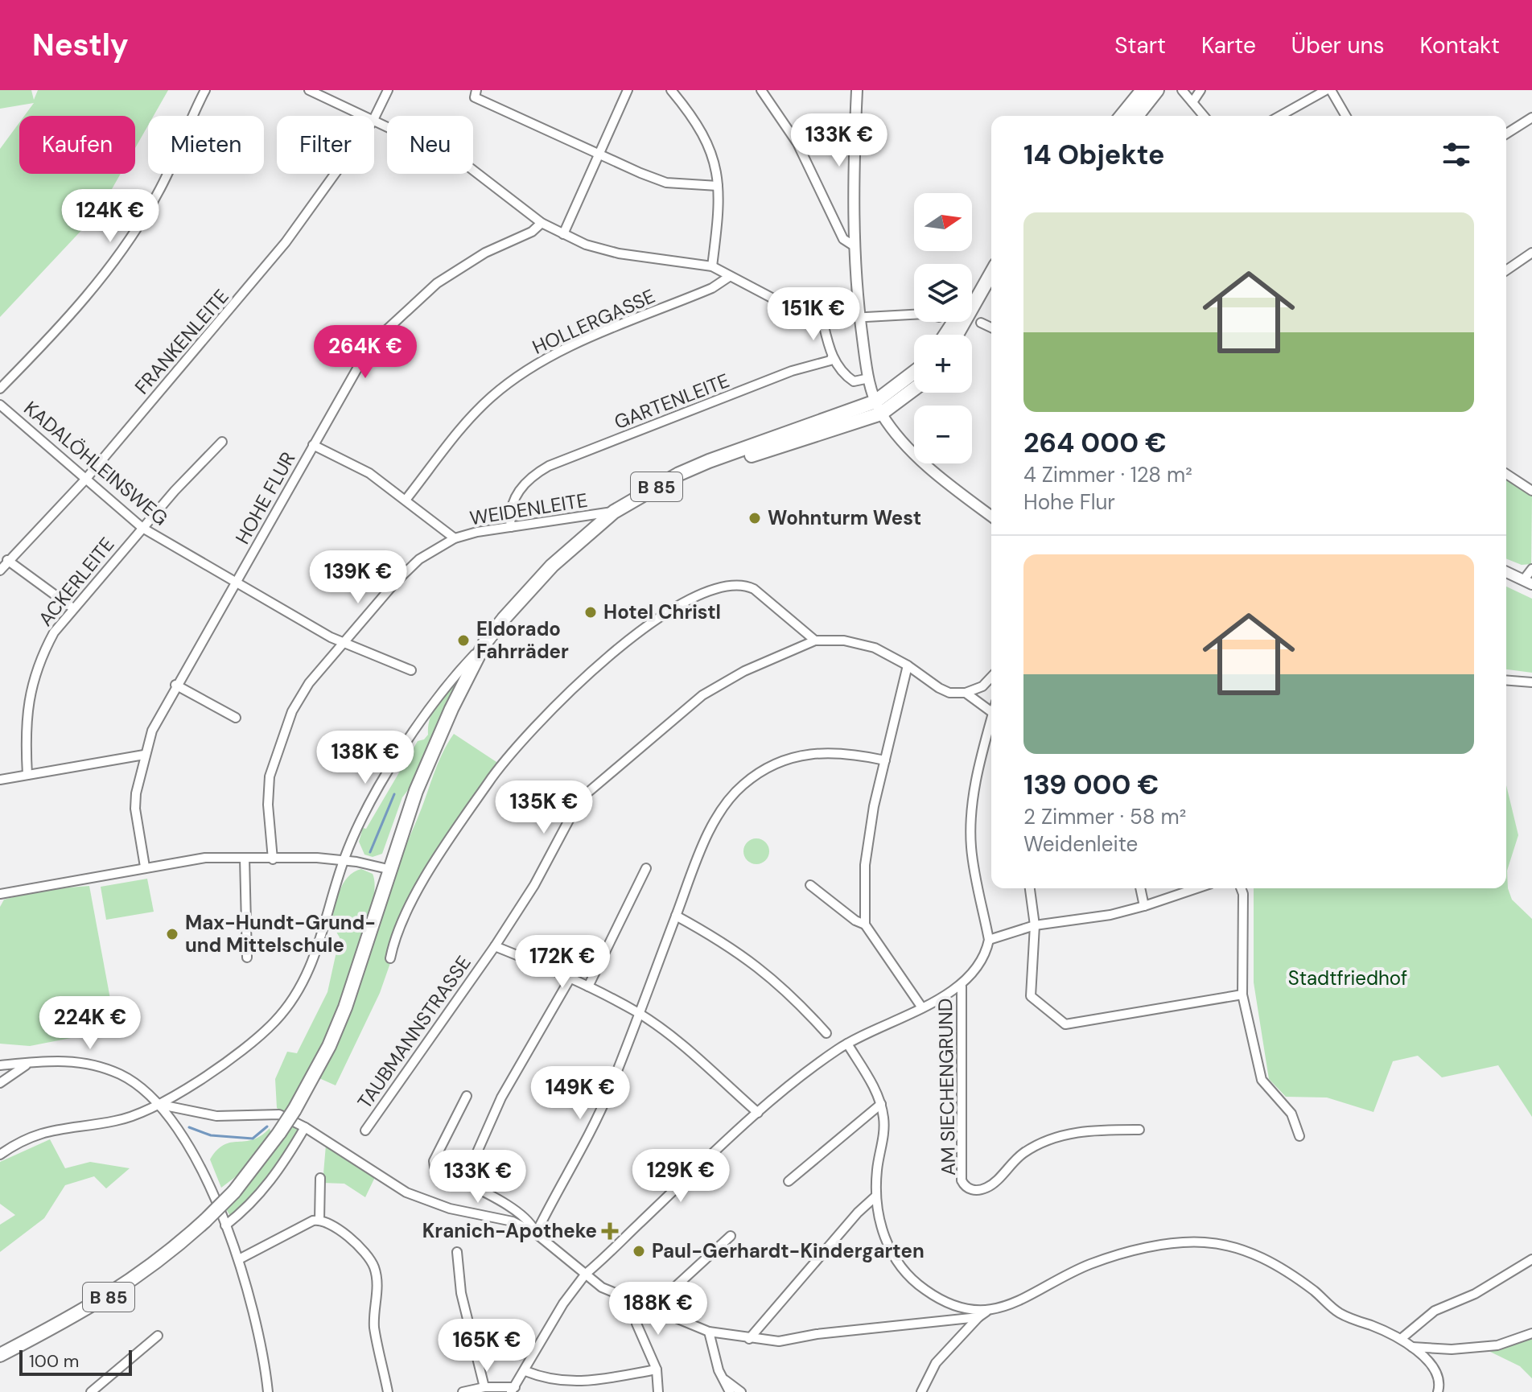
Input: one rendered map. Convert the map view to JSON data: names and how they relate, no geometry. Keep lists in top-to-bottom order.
{
  "streets": {
    "main road": ["B 85"],
    "street": [
      "HOLLERGASSE",
      "FRANKENLEITE",
      "GARTENLEITE",
      "KADALÖHLEINSWEG",
      "HOHE FLUR",
      "WEIDENLEITE",
      "ACKERLEITE",
      "TAUBMANNSTRASSE",
      "AM SIECHENGRUND"
    ]
  },
  "crossings": [
    ["FRANKENLEITE", "KADALÖHLEINSWEG"],
    ["GARTENLEITE", "WEIDENLEITE"],
    ["KADALÖHLEINSWEG", "HOHE FLUR"],
    ["KADALÖHLEINSWEG", "WEIDENLEITE"],
    ["KADALÖHLEINSWEG", "ACKERLEITE"],
    ["B 85", "WEIDENLEITE"]
  ],
  "parks": ["Stadtfriedhof"],
  "places": {
    "other": [
      "Wohnturm West",
      "Hotel Christl",
      "Eldorado Fahrräder",
      "Max-Hundt-Grund- und Mittelschule",
      "Paul-Gerhardt-Kindergarten"
    ],
    "health": ["Kranich-Apotheke"]
  },
  "scale_bar": "100 m",
  "north": "right",
  "page": {
    "header": "Nestly",
    "nav": [
      "Start",
      "Karte",
      "Über uns",
      "Kontakt"
    ],
    "price": [
      "133K €",
      "124K €",
      "151K €",
      "264K €",
      "139K €",
      "138K €",
      "135K €",
      "172K €",
      "224K €",
      "149K €",
      "129K €",
      "133K €",
      "188K €",
      "165K €"
    ],
    "chip": [
      "Kaufen",
      "Mieten",
      "Filter",
      "Neu"
    ],
    "heading": "14 Objekte",
    "map_buttons": ["+", "−"],
    "list": [
      {
        "name": "264 000 €",
        "note": "4 Zimmer · 128 m² · Hohe Flur"
      },
      {
        "name": "139 000 €",
        "note": "2 Zimmer · 58 m² · Weidenleite"
      }
    ],
    "scale": "100 m"
  }
}
